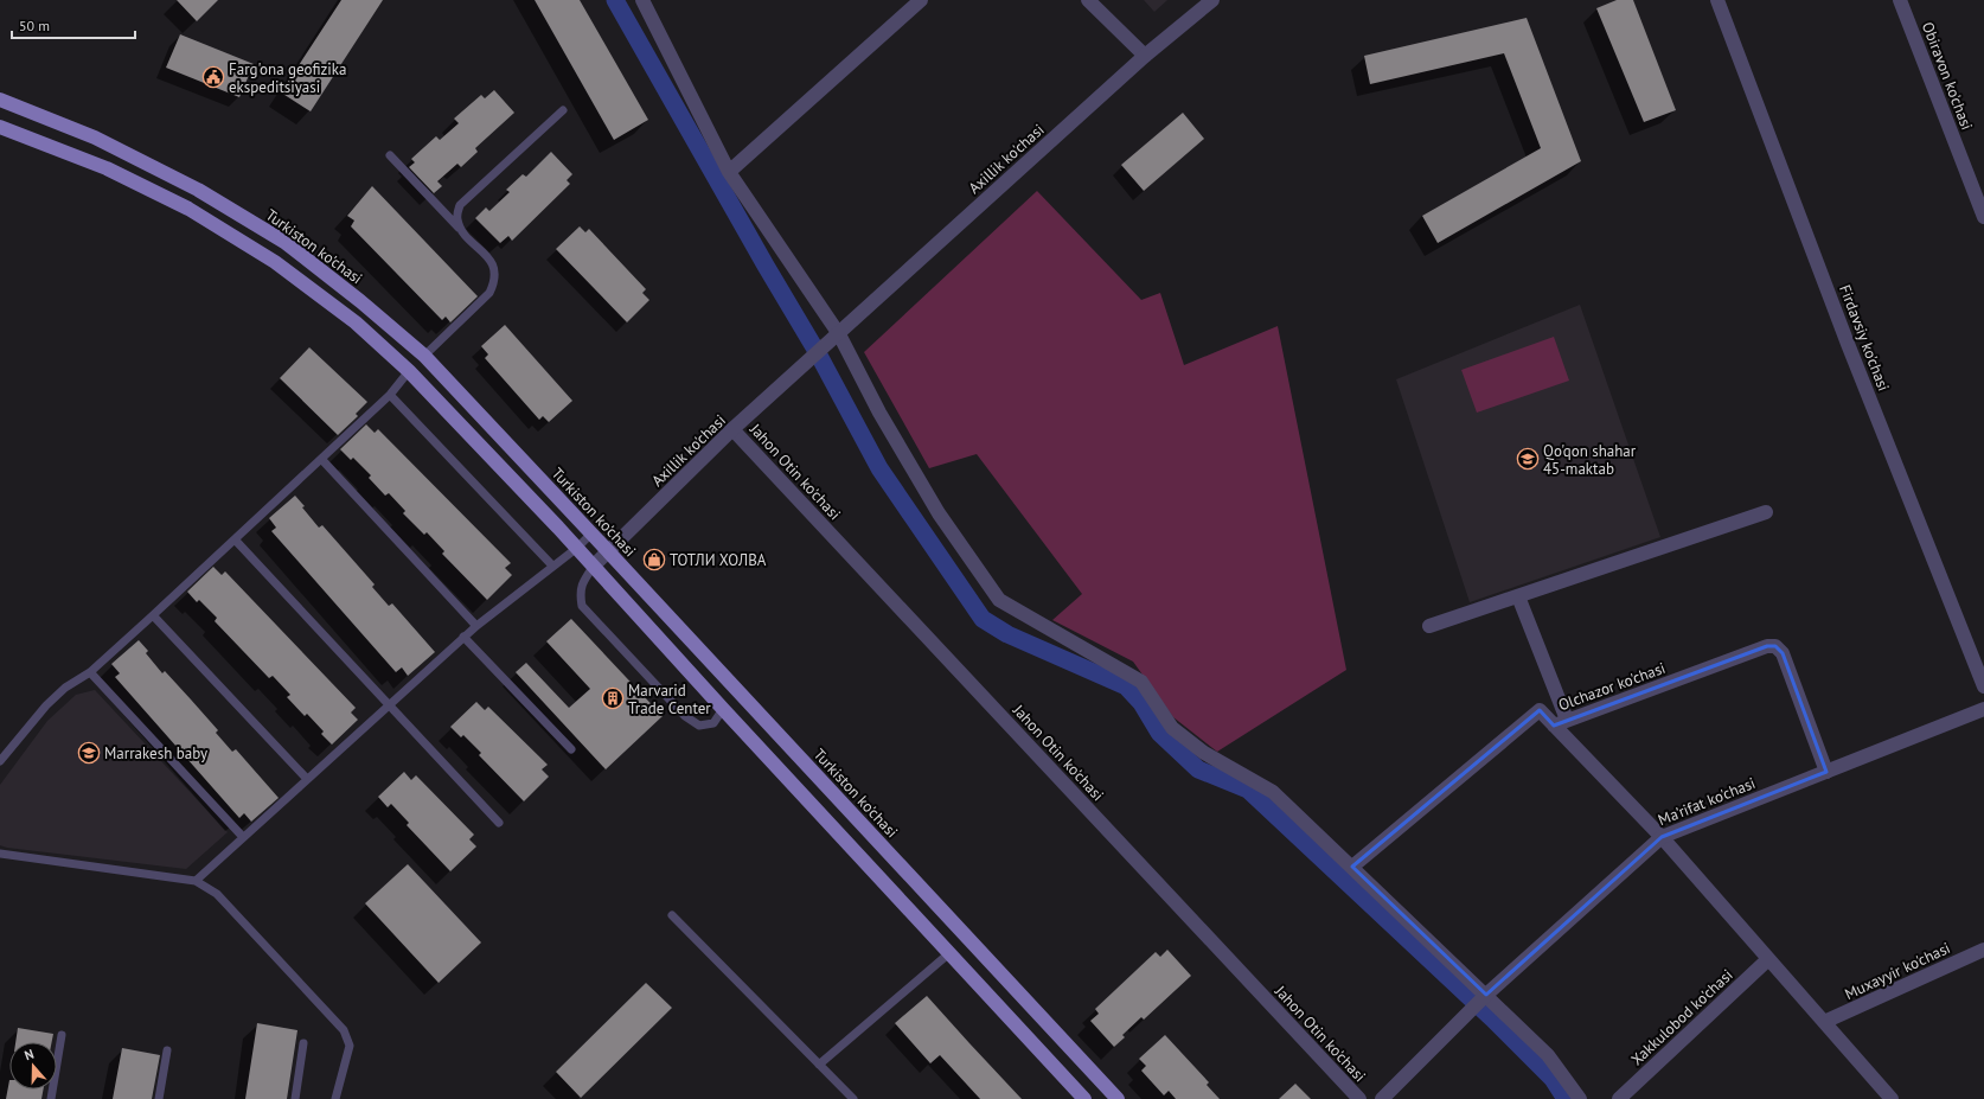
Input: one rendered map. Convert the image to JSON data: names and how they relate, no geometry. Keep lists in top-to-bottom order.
{
  "streets": {
    "main road": ["Turkiston ko'chasi"],
    "street": [
      "Obiravon ko'chasi",
      "Axillik ko'chasi",
      "Firdavsiy ko'chasi",
      "Jahon Otin ko'chasi",
      "Olchazor ko'chasi",
      "Ma’rifat ko'chasi",
      "Muxayyir ko'chasi",
      "Xakkulobod ko'chasi"
    ]
  },
  "crossings": [
    ["Axillik ko'chasi", "Turkiston ko'chasi"],
    ["Axillik ko'chasi", "Jahon Otin ko'chasi"],
    ["Olchazor ko'chasi", "Ma’rifat ko'chasi"]
  ],
  "places": {
    "public building": ["Farg'ona geofizika ekspeditsiyasi"],
    "school or university": ["Qo'qon shahar 45-maktab", "Marrakesh baby"],
    "shop": ["ТОТЛИ ХОЛВА"],
    "building": ["Marvarid Trade Center"]
  },
  "scale_bar": "50 m",
  "north": "top"
}
